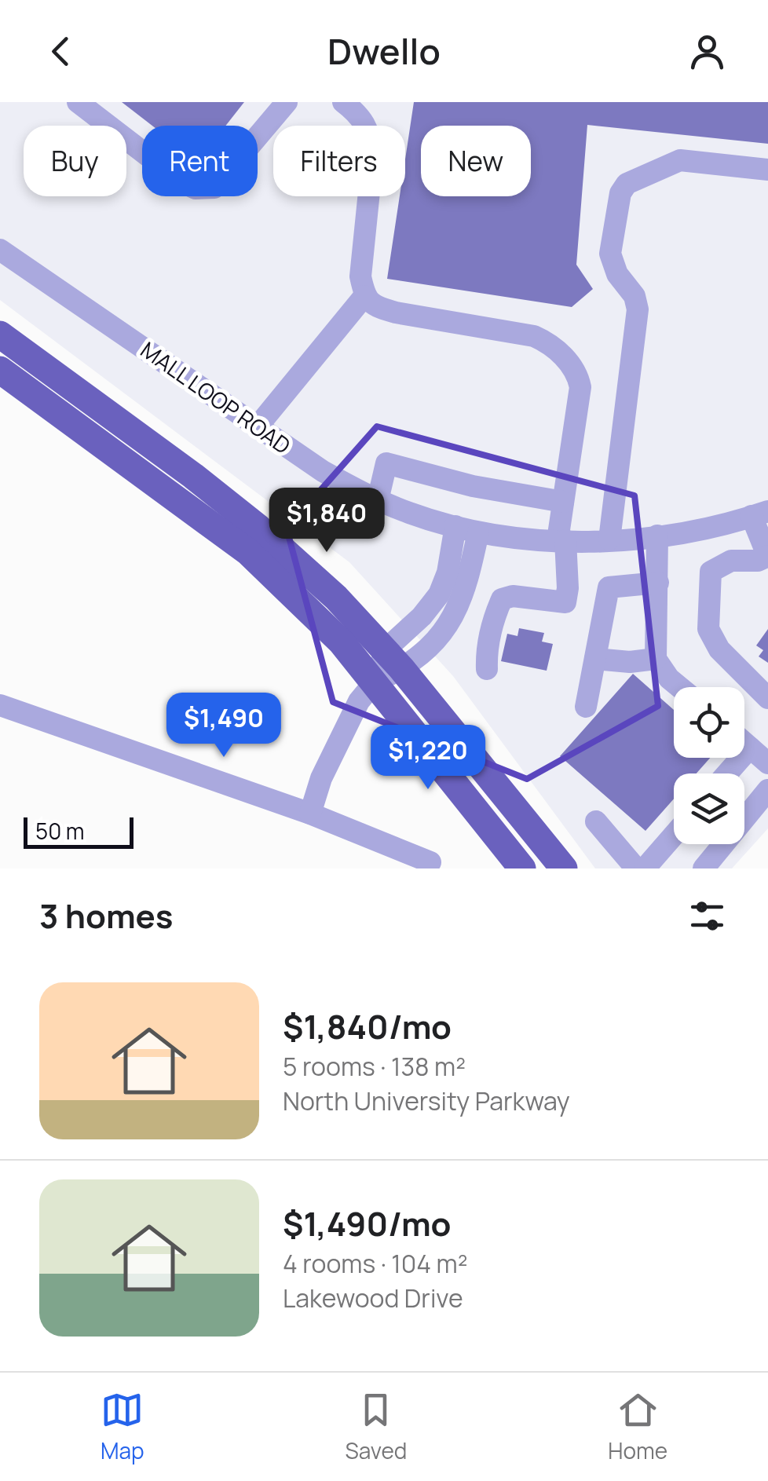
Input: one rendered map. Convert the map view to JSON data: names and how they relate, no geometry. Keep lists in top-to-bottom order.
{
  "streets": {
    "street": ["MALL LOOP ROAD"]
  },
  "scale_bar": "50 m",
  "page": {
    "header": "Dwello",
    "chip": [
      "Buy",
      "Rent",
      "Filters",
      "New"
    ],
    "price": ["$1,840", "$1,490", "$1,220"],
    "scale": "50 m",
    "heading": "3 homes",
    "list": [
      {
        "name": "$1,840/mo",
        "note": "5 rooms · 138 m² · North University Parkway"
      },
      {
        "name": "$1,490/mo",
        "note": "4 rooms · 104 m² · Lakewood Drive"
      }
    ],
    "tabs": ["Map", "Saved", "Home"]
  }
}
